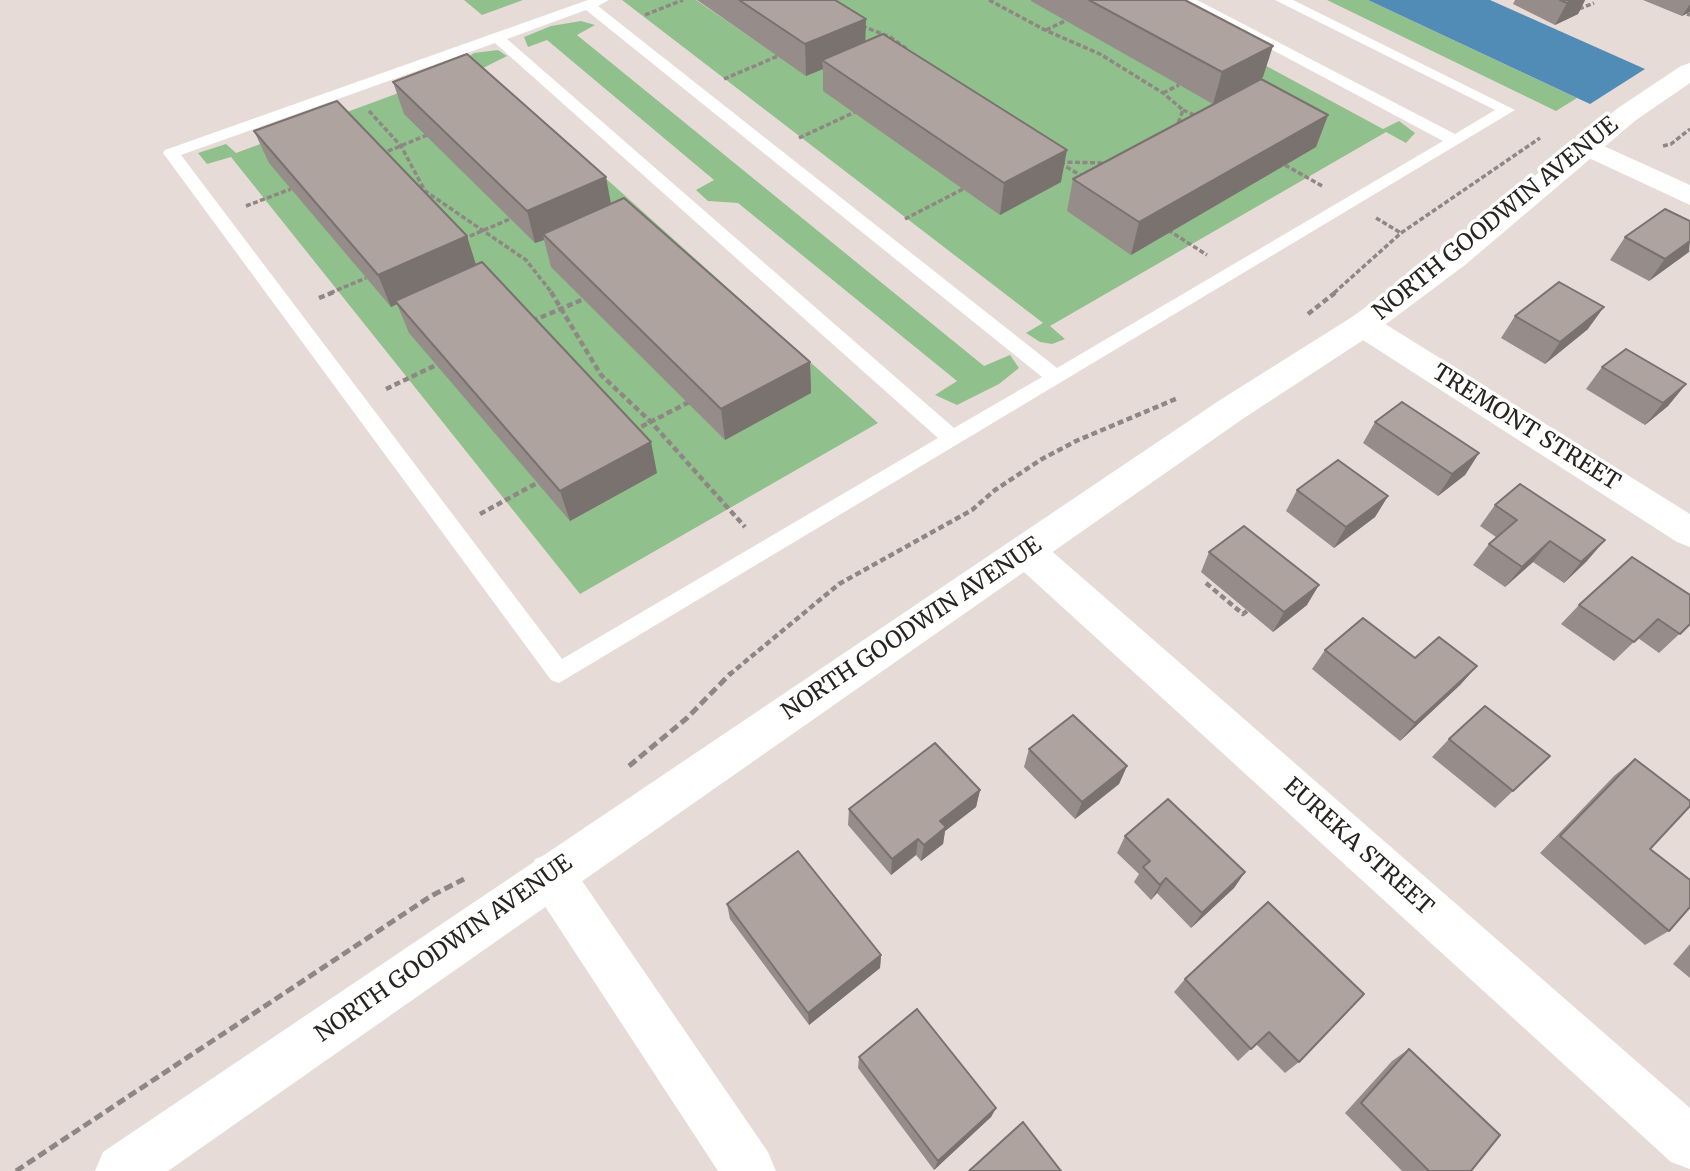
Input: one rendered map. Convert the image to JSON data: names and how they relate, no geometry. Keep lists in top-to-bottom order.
{
  "streets": {
    "street": ["NORTH GOODWIN AVENUE", "TREMONT STREET", "EUREKA STREET"]
  },
  "crossings": [
    ["NORTH GOODWIN AVENUE", "TREMONT STREET"],
    ["NORTH GOODWIN AVENUE", "EUREKA STREET"]
  ]
}
